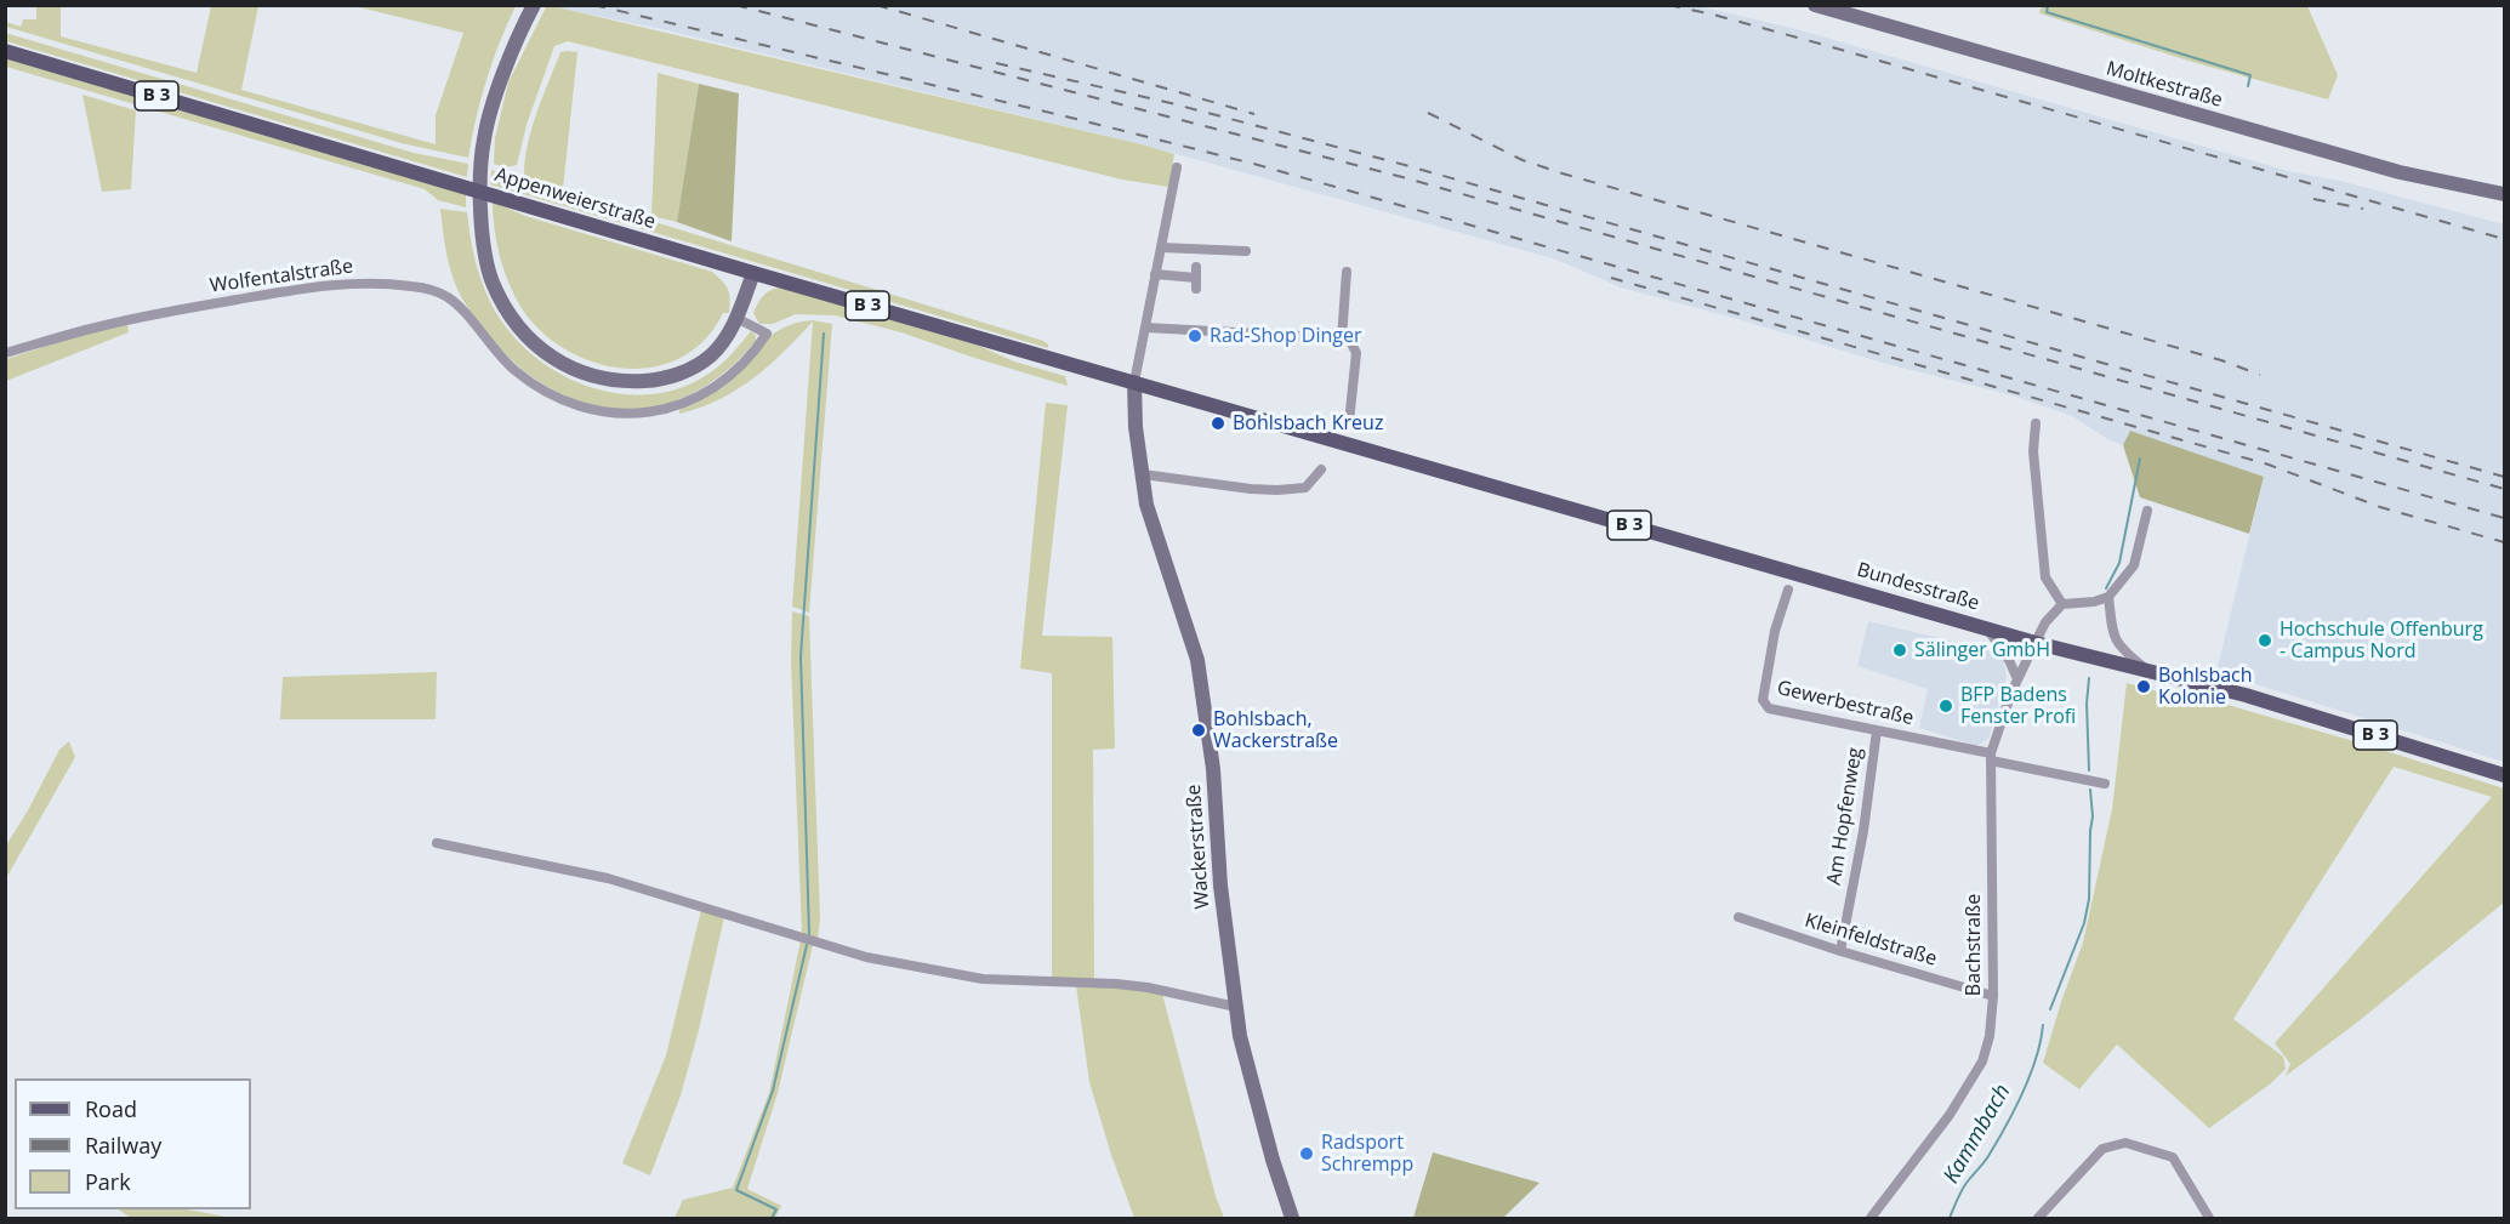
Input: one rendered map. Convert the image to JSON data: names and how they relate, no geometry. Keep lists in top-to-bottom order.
{
  "streets": {
    "main road": ["B 3", "Appenweierstraße", "Bundesstraße"],
    "street": [
      "Moltkestraße",
      "Wolfentalstraße",
      "Gewerbestraße",
      "Am Hopfenweg",
      "Wackerstraße",
      "Kleinfeldstraße",
      "Bachstraße"
    ]
  },
  "crossings": [
    ["Appenweierstraße", "Bundesstraße"],
    ["Appenweierstraße", "Wackerstraße"],
    ["Bundesstraße", "Wackerstraße"],
    ["Bundesstraße", "Bachstraße"],
    ["Gewerbestraße", "Am Hopfenweg"],
    ["Gewerbestraße", "Bachstraße"],
    ["Am Hopfenweg", "Kleinfeldstraße"],
    ["Kleinfeldstraße", "Bachstraße"]
  ],
  "water": ["Kammbach"],
  "places": [
    "Rad-Shop Dinger",
    "Bohlsbach Kreuz",
    "Hochschule Offenburg - Campus Nord",
    "Sälinger GmbH",
    "Bohlsbach Kolonie",
    "BFP Badens Fenster Profi",
    "Bohlsbach, Wackerstraße",
    "Radsport Schrempp"
  ],
  "legend": ["Road", "Railway", "Park"]
}
